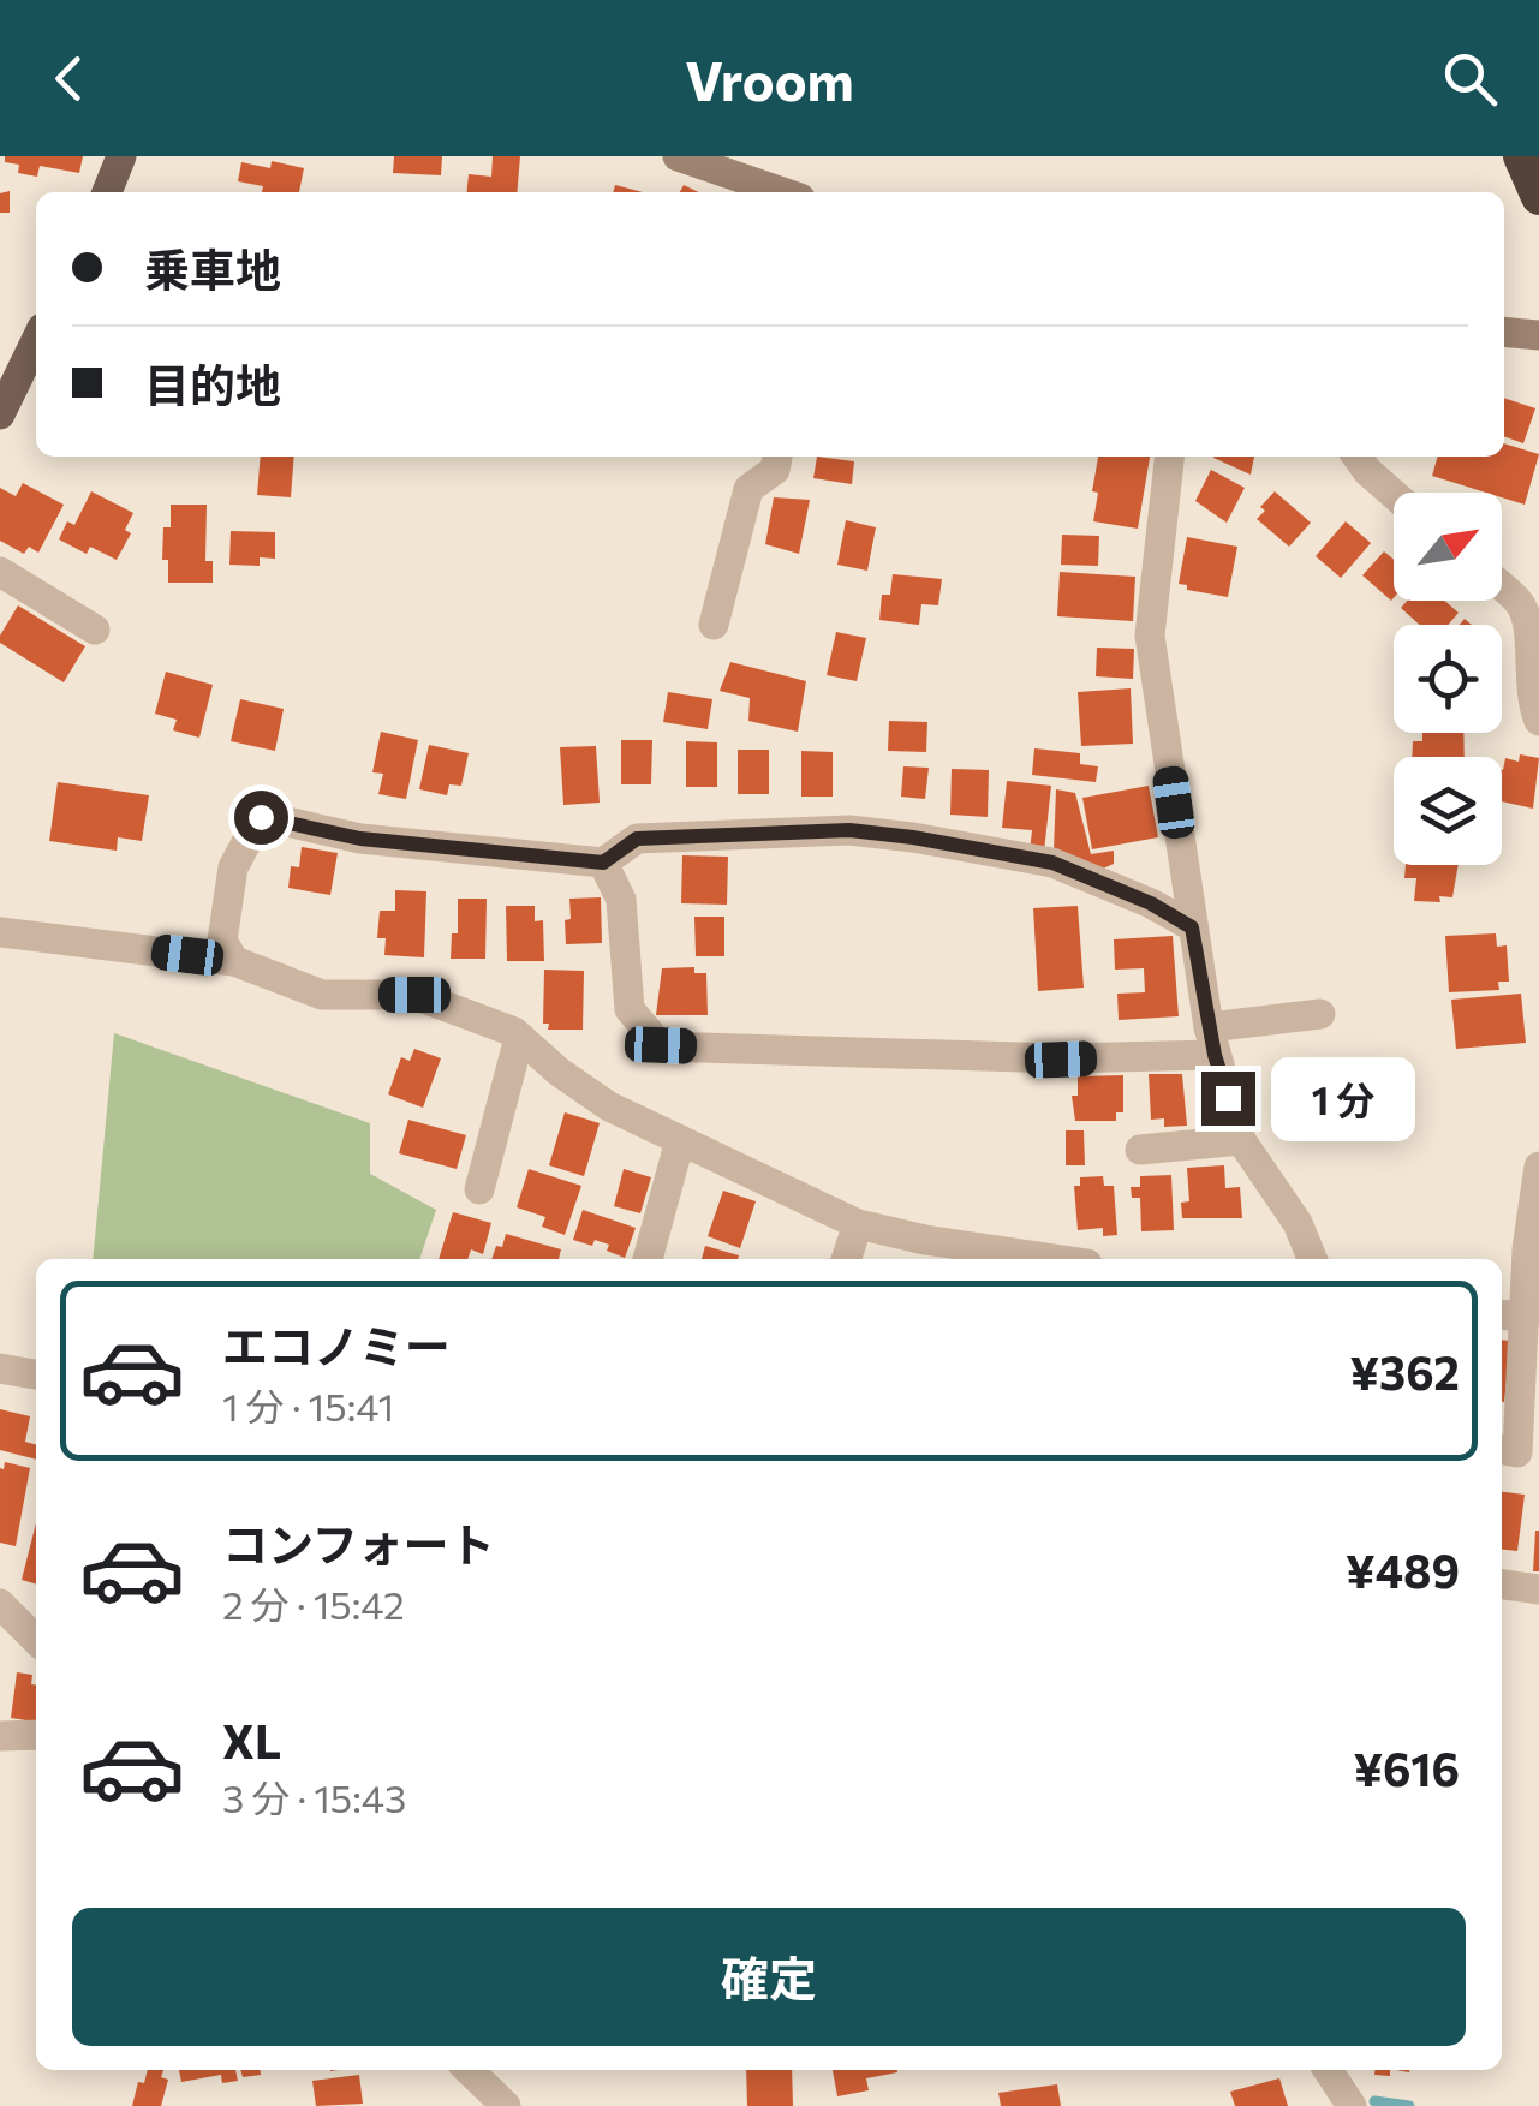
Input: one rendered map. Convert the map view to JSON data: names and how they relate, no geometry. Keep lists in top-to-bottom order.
{
  "north": "top right",
  "page": {
    "header": "Vroom",
    "banner": ["乗車地", "目的地"],
    "bubble": "1 分",
    "list": [
      {
        "name": "エコノミー",
        "note": "1 分 · 15:41",
        "value": "¥362"
      },
      {
        "name": "コンフォート",
        "note": "2 分 · 15:42",
        "value": "¥489"
      },
      {
        "name": "XL",
        "note": "3 分 · 15:43",
        "value": "¥616"
      }
    ],
    "buttons": "確定"
  }
}
